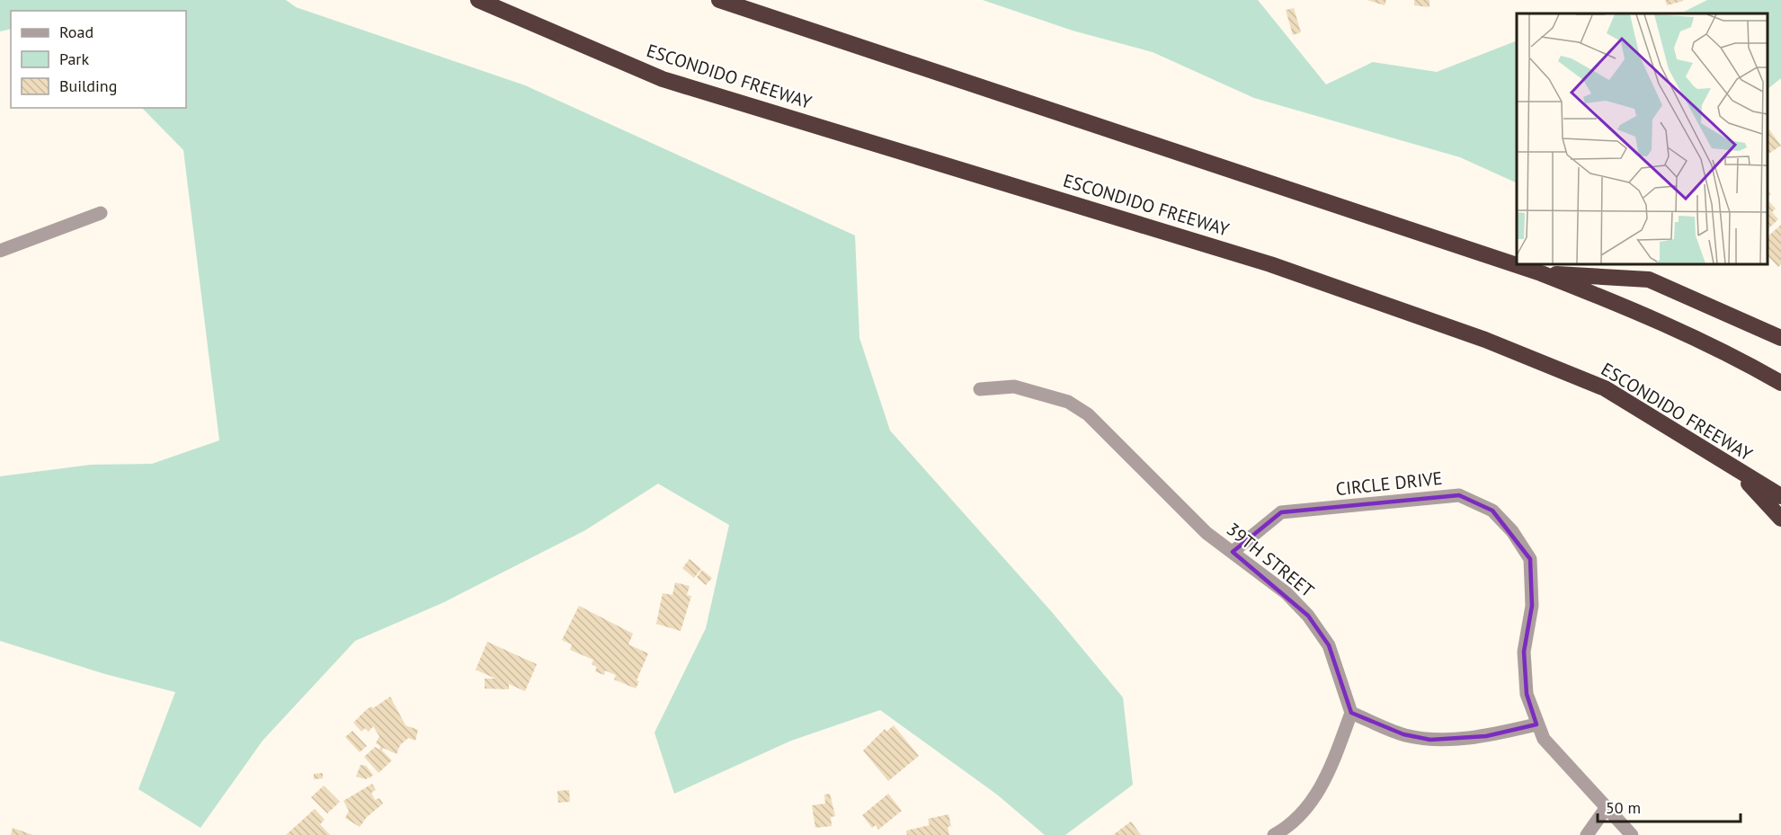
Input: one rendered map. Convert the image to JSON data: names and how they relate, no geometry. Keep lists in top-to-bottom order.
{
  "streets": {
    "highway": ["ESCONDIDO FREEWAY"],
    "street": ["CIRCLE DRIVE", "39TH STREET"]
  },
  "crossings": [
    ["CIRCLE DRIVE", "39TH STREET"]
  ],
  "legend": ["Road", "Park", "Building"],
  "scale_bar": "50 m"
}
